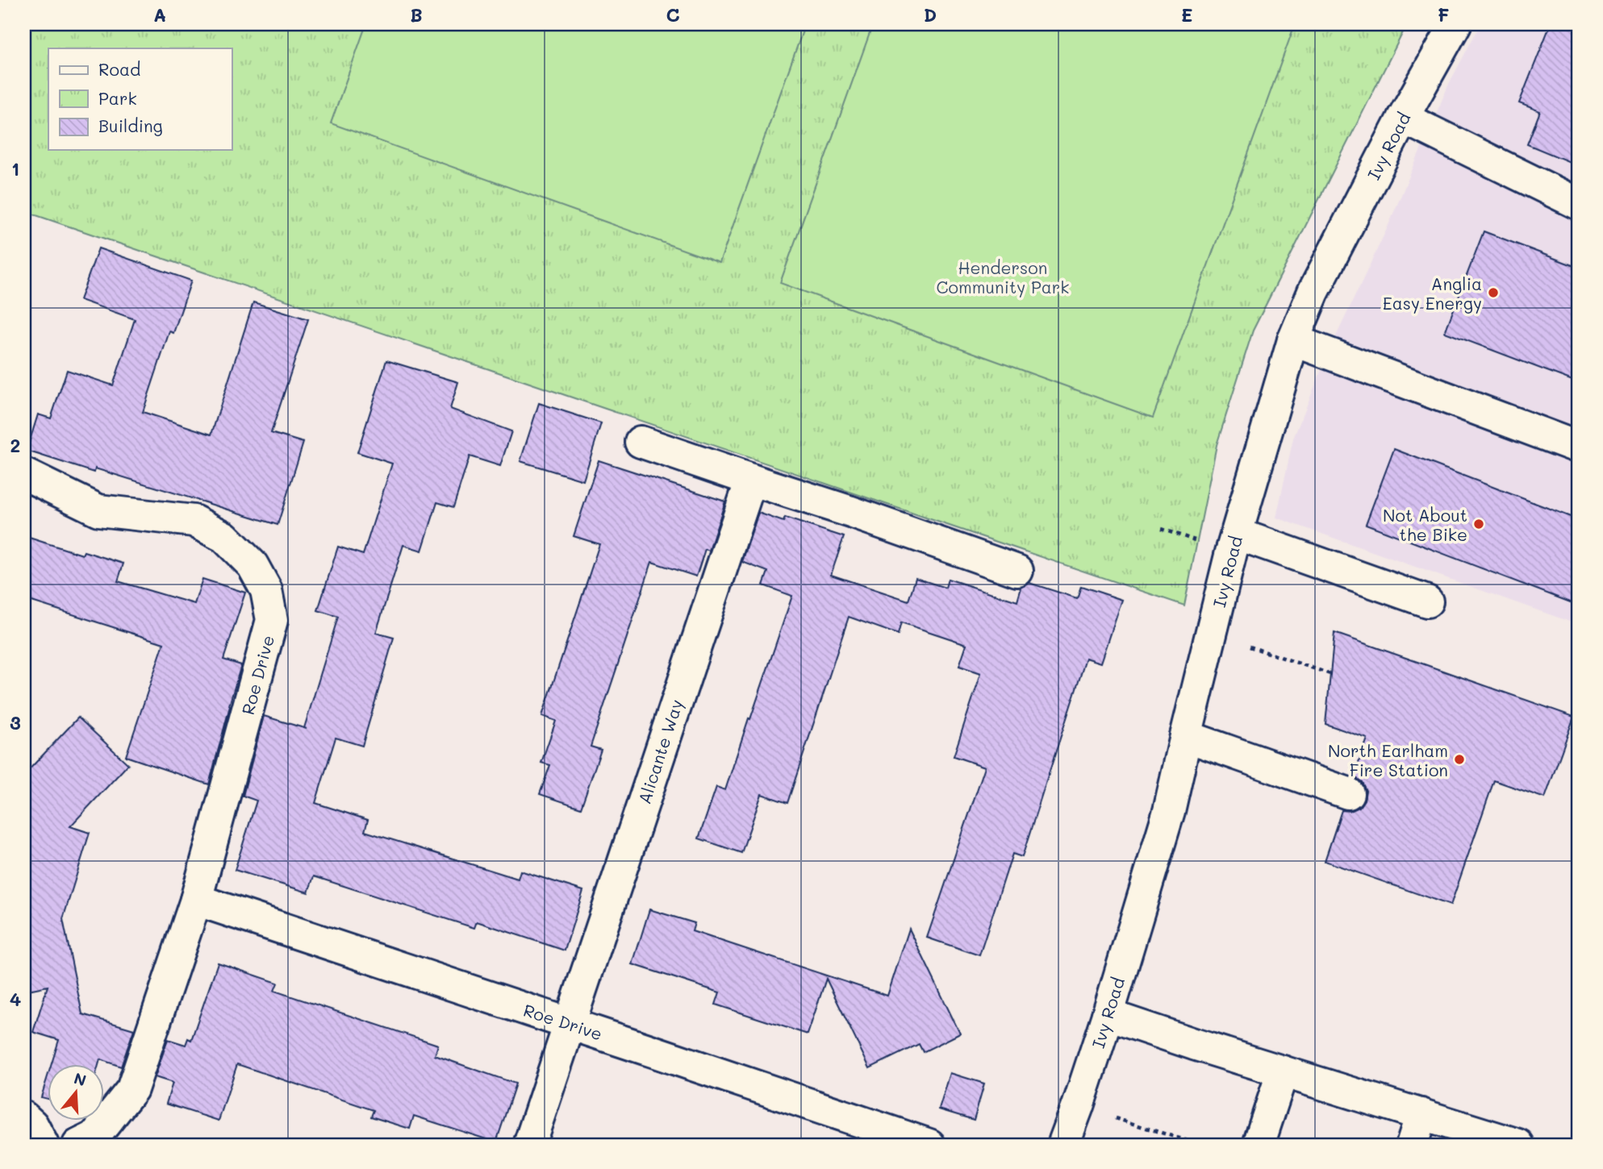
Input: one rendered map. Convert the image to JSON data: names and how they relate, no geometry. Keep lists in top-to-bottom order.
{
  "streets": {
    "street": ["Ivy Road", "Roe Drive", "Alicante Way"]
  },
  "crossings": [
    ["Roe Drive", "Alicante Way"]
  ],
  "parks": ["Henderson Community Park"],
  "places": ["Anglia Easy Energy", "Not About the Bike", "North Earlham Fire Station"],
  "legend": ["Road", "Park", "Building"],
  "north": "top",
  "grid": {
    "columns": [
      "A",
      "B",
      "C",
      "D",
      "E",
      "F"
    ],
    "rows": [
      "1",
      "2",
      "3",
      "4"
    ]
  }
}
